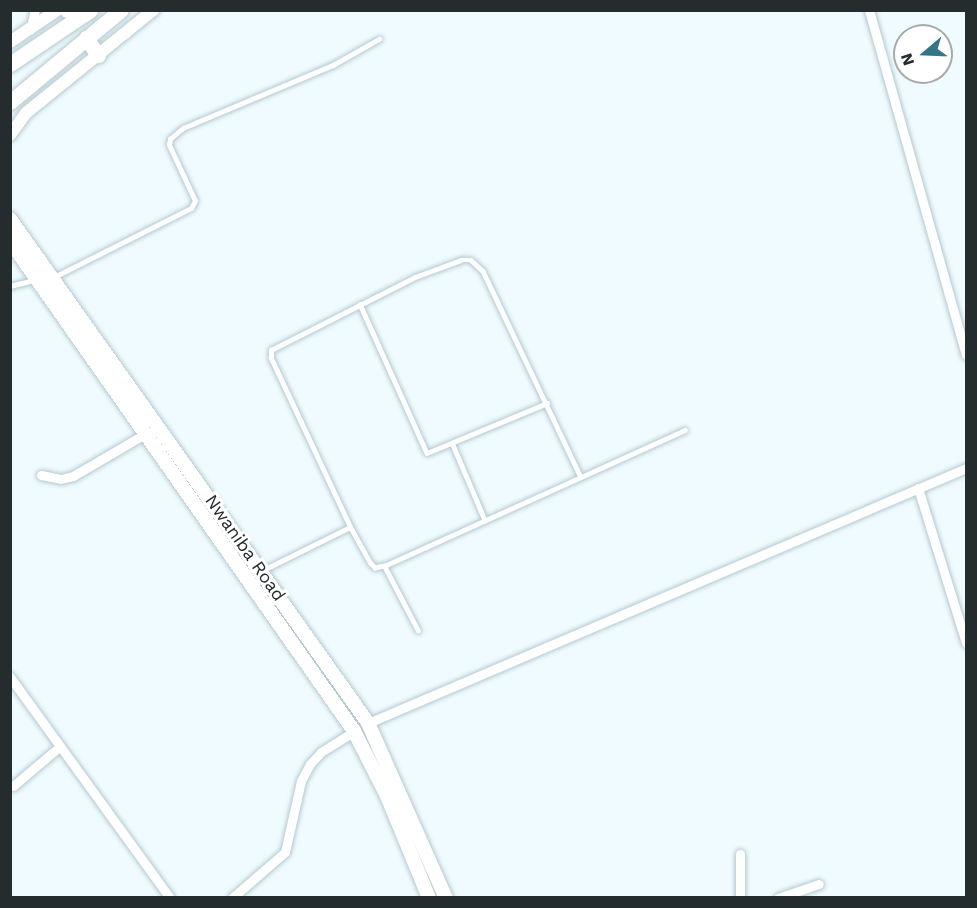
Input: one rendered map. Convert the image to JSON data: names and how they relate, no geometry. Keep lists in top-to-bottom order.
{
  "streets": {
    "main road": ["Nwaniba Road"]
  },
  "north": "left"
}
